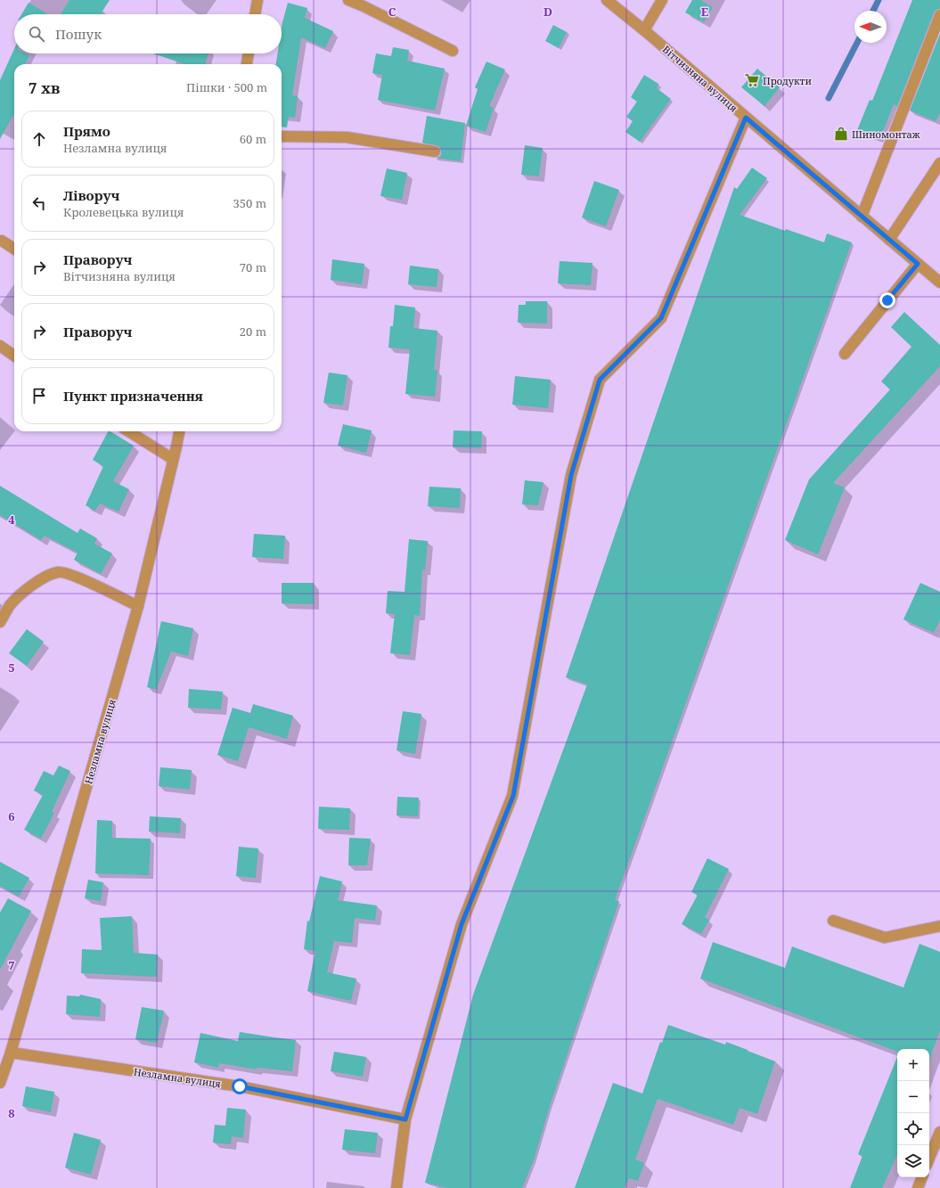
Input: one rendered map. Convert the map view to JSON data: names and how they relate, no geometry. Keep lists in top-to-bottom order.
{
  "streets": {
    "street": ["Вітчизняна вулиця", "Незламна вулиця"]
  },
  "places": {
    "supermarket": ["Продукти"],
    "shop": ["Шиномонтаж"]
  },
  "north": "left",
  "page": {
    "search": "Пошук",
    "heading": ["7 хв", "Пішки · 500 m"],
    "list": [
      ["Прямо", "Незламна вулиця", "60 m"],
      ["Ліворуч", "Кролевецька вулиця", "350 m"],
      ["Праворуч", "Вітчизняна вулиця", "70 m"],
      ["Праворуч", "20 m"],
      "Пункт призначення"
    ],
    "map_buttons": ["+", "−"]
  },
  "grid": {
    "columns": ["C", "D", "E"],
    "rows": [
      "4",
      "5",
      "6",
      "7",
      "8"
    ]
  }
}
